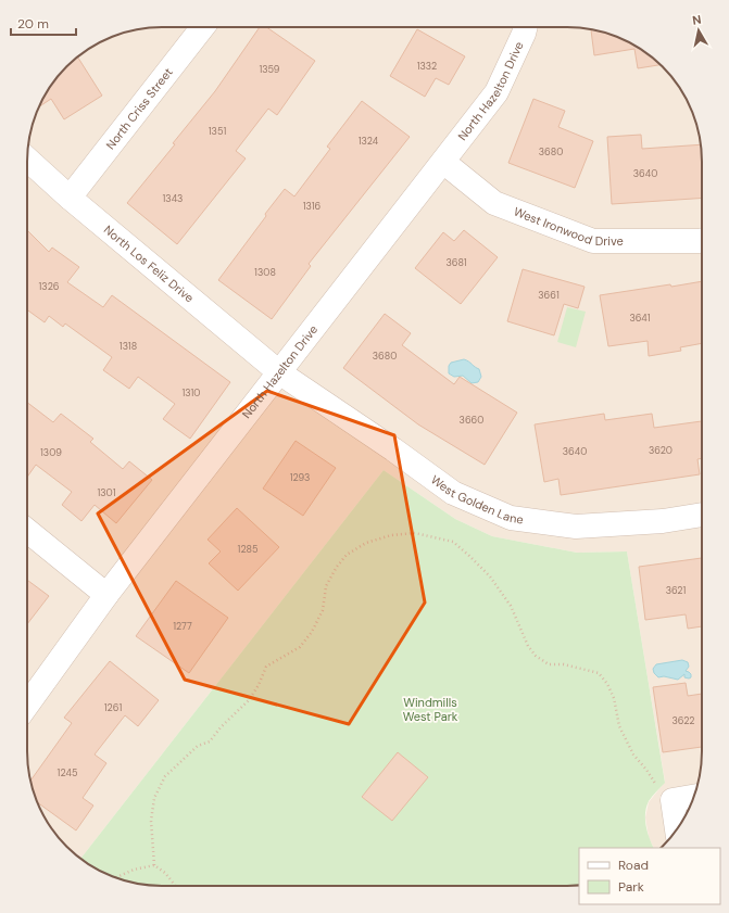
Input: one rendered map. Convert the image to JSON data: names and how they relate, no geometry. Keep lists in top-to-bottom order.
{
  "streets": {
    "street": [
      "North Hazelton Drive",
      "North Criss Street",
      "West Ironwood Drive",
      "North Los Feliz Drive",
      "West Golden Lane"
    ]
  },
  "crossings": [
    ["North Hazelton Drive", "West Ironwood Drive"],
    ["North Hazelton Drive", "North Los Feliz Drive"],
    ["North Hazelton Drive", "West Golden Lane"],
    ["North Criss Street", "North Los Feliz Drive"],
    ["North Los Feliz Drive", "West Golden Lane"]
  ],
  "parks": ["Windmills West Park"],
  "house_numbers": [
    "1332",
    "1359",
    "1351",
    "1324",
    "3680",
    "3640",
    "1343",
    "1316",
    "3681",
    "1308",
    "1326",
    "3661",
    "3641",
    "1318",
    "3680",
    "1310",
    "3660",
    "3620",
    "3640",
    "1309",
    "1293",
    "1301",
    "1285",
    "3621",
    "1277",
    "1261",
    "3622",
    "1245"
  ],
  "legend": ["Road", "Park"],
  "scale_bar": "20 m",
  "north": "top"
}
